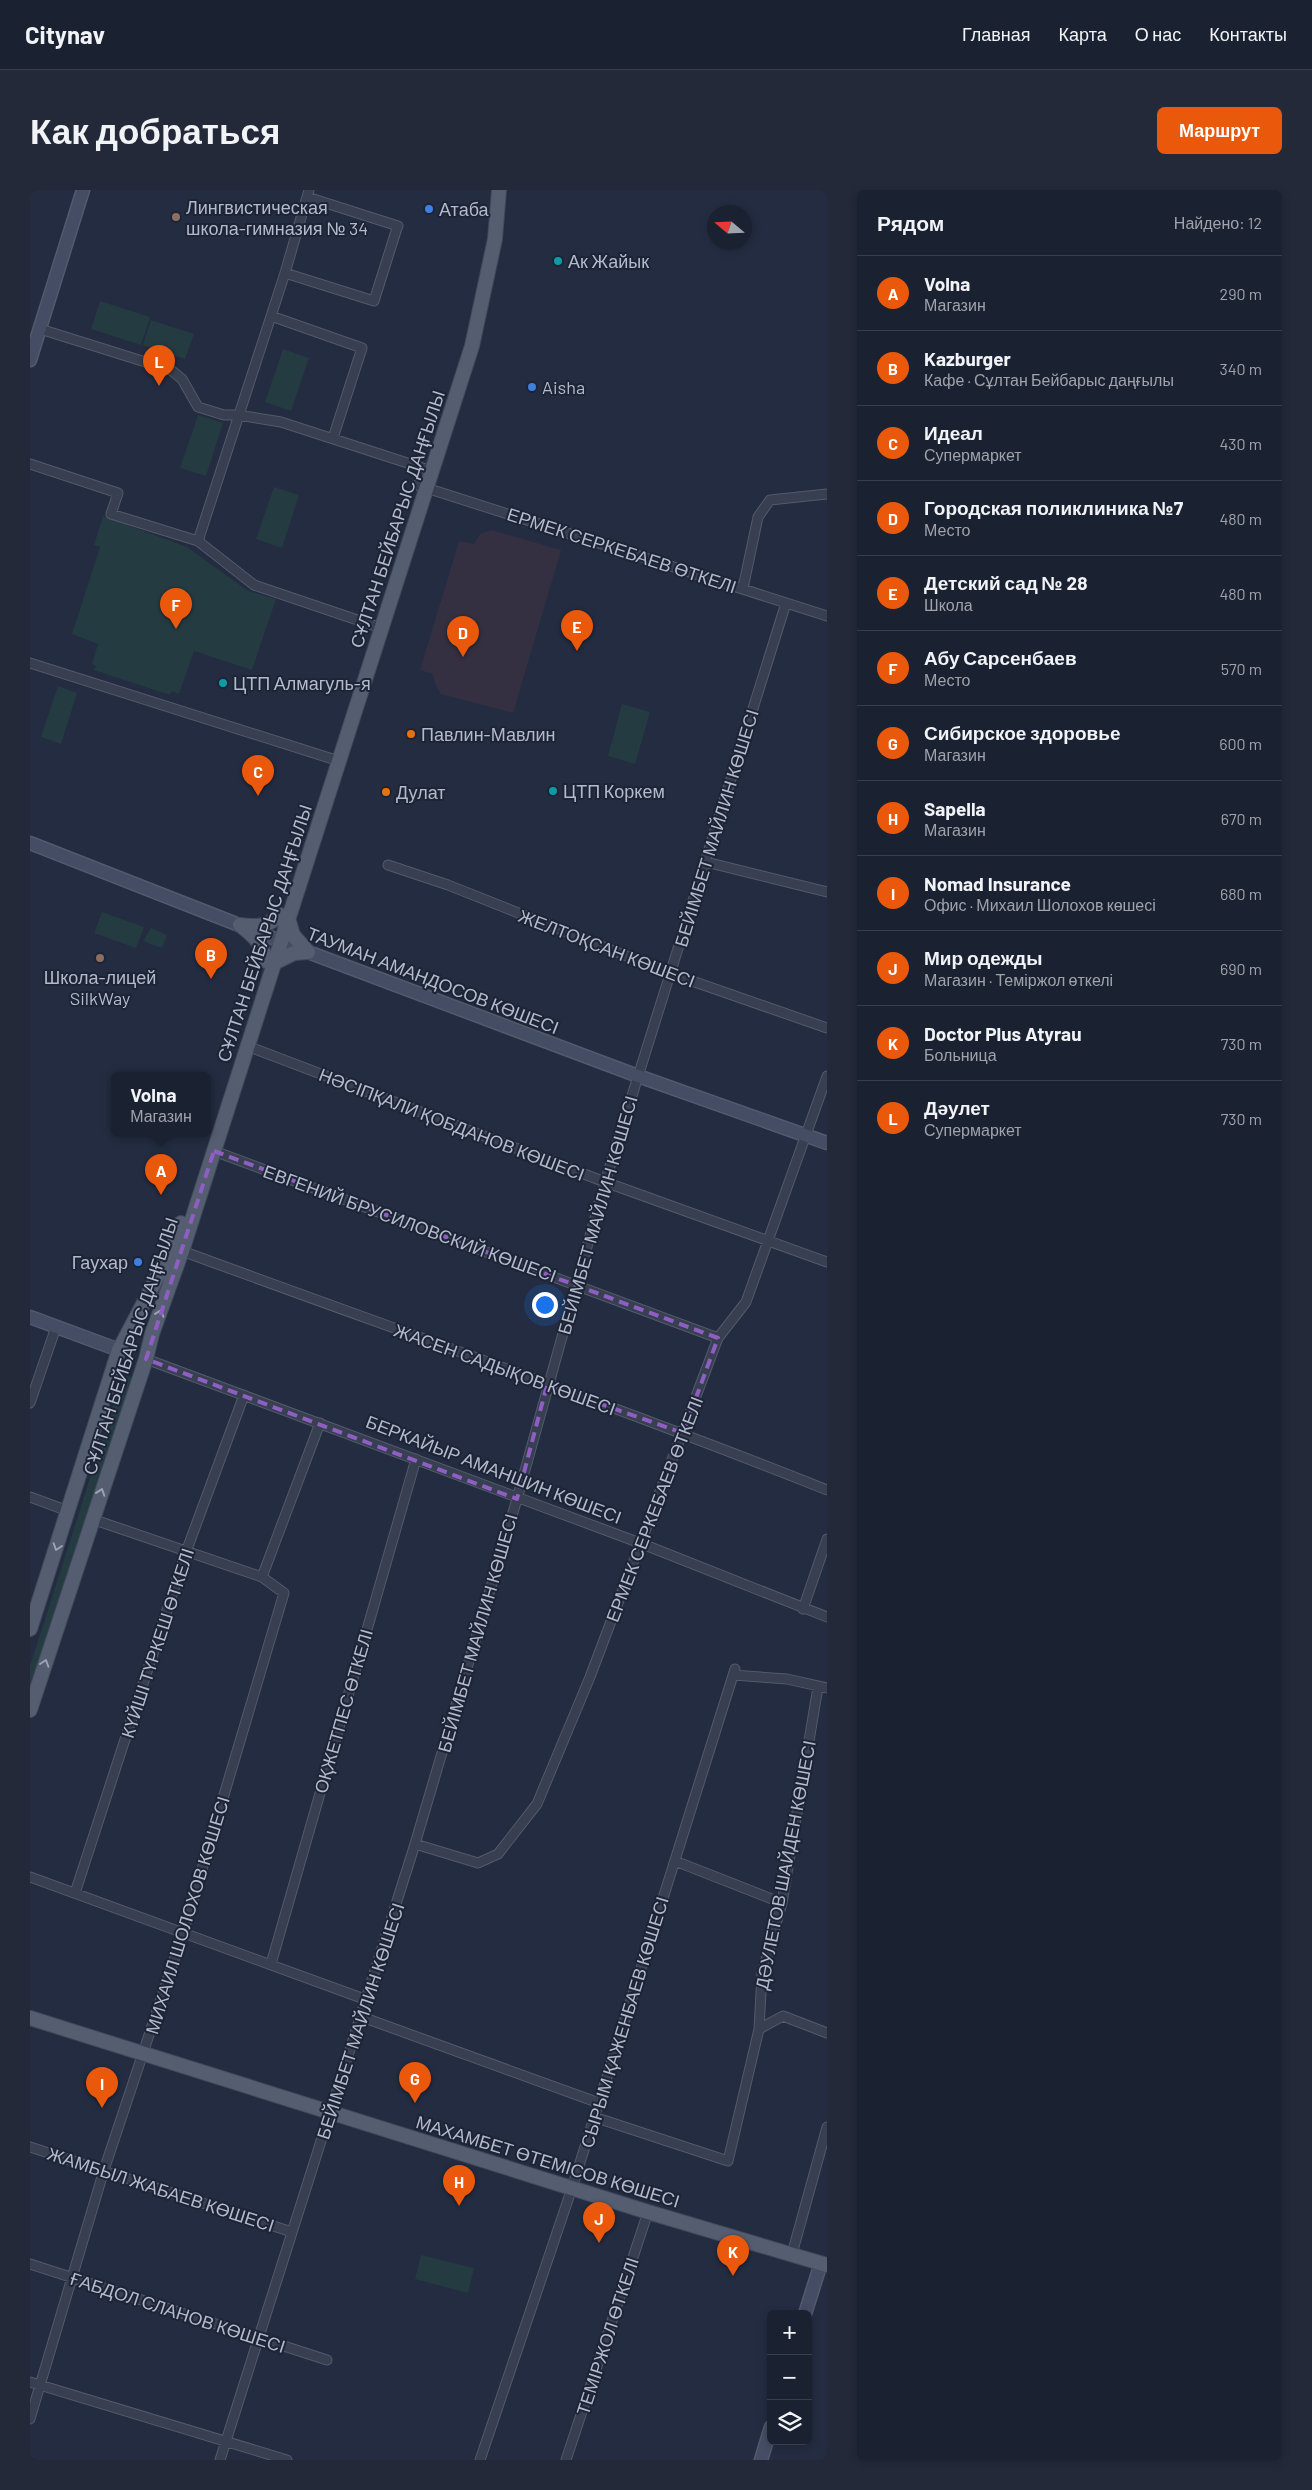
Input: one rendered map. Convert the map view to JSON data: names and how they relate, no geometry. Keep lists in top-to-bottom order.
{
  "streets": {
    "main road": ["СҰЛТАН БЕЙБАРЫС ДАҢҒЫЛЫ", "ТАУМАН АМАНДОСОВ КӨШЕСІ", "МАХАМБЕТ ӨТЕМІСОВ КӨШЕСІ"],
    "street": [
      "ЕРМЕК СЕРКЕБАЕВ ӨТКЕЛІ",
      "БЕЙІМБЕТ МАЙЛИН КӨШЕСІ",
      "ЖЕЛТОҚСАН КӨШЕСІ",
      "НӘСІПҚАЛИ ҚОБДАНОВ КӨШЕСІ",
      "ЕВГЕНИЙ БРУСИЛОВСКИЙ КӨШЕСІ",
      "ЖАСЕН САДЫҚОВ КӨШЕСІ",
      "БЕРКАЙЫР АМАНШИН КӨШЕСІ",
      "КҮЙШІ ТҮРКЕШ ӨТКЕЛІ",
      "ОҚЖЕТПЕС ӨТКЕЛІ",
      "ДӘУЛЕТОВ ШАЙДЕН КӨШЕСІ",
      "МИХАИЛ ШОЛОХОВ КӨШЕСІ",
      "СЫРЫМ ҚАЖЕНБАЕВ КӨШЕСІ",
      "ЖАМБЫЛ ЖАБАЕВ КӨШЕСІ",
      "ҒАБДОЛ СЛАНОВ КӨШЕСІ",
      "ТЕМІРЖОЛ ӨТКЕЛІ"
    ]
  },
  "crossings": [
    ["СҰЛТАН БЕЙБАРЫС ДАҢҒЫЛЫ", "ЕРМЕК СЕРКЕБАЕВ ӨТКЕЛІ"],
    ["СҰЛТАН БЕЙБАРЫС ДАҢҒЫЛЫ", "ТАУМАН АМАНДОСОВ КӨШЕСІ"],
    ["СҰЛТАН БЕЙБАРЫС ДАҢҒЫЛЫ", "НӘСІПҚАЛИ ҚОБДАНОВ КӨШЕСІ"],
    ["СҰЛТАН БЕЙБАРЫС ДАҢҒЫЛЫ", "ЕВГЕНИЙ БРУСИЛОВСКИЙ КӨШЕСІ"],
    ["СҰЛТАН БЕЙБАРЫС ДАҢҒЫЛЫ", "ЖАСЕН САДЫҚОВ КӨШЕСІ"],
    ["СҰЛТАН БЕЙБАРЫС ДАҢҒЫЛЫ", "БЕРКАЙЫР АМАНШИН КӨШЕСІ"],
    ["ЕРМЕК СЕРКЕБАЕВ ӨТКЕЛІ", "БЕЙІМБЕТ МАЙЛИН КӨШЕСІ"],
    ["ЕРМЕК СЕРКЕБАЕВ ӨТКЕЛІ", "ТАУМАН АМАНДОСОВ КӨШЕСІ"],
    ["ЕРМЕК СЕРКЕБАЕВ ӨТКЕЛІ", "НӘСІПҚАЛИ ҚОБДАНОВ КӨШЕСІ"],
    ["ЕРМЕК СЕРКЕБАЕВ ӨТКЕЛІ", "ЕВГЕНИЙ БРУСИЛОВСКИЙ КӨШЕСІ"],
    ["ЕРМЕК СЕРКЕБАЕВ ӨТКЕЛІ", "ЖАСЕН САДЫҚОВ КӨШЕСІ"],
    ["ЕРМЕК СЕРКЕБАЕВ ӨТКЕЛІ", "БЕРКАЙЫР АМАНШИН КӨШЕСІ"],
    ["БЕЙІМБЕТ МАЙЛИН КӨШЕСІ", "ЖЕЛТОҚСАН КӨШЕСІ"],
    ["БЕЙІМБЕТ МАЙЛИН КӨШЕСІ", "ТАУМАН АМАНДОСОВ КӨШЕСІ"],
    ["БЕЙІМБЕТ МАЙЛИН КӨШЕСІ", "НӘСІПҚАЛИ ҚОБДАНОВ КӨШЕСІ"],
    ["БЕЙІМБЕТ МАЙЛИН КӨШЕСІ", "ЕВГЕНИЙ БРУСИЛОВСКИЙ КӨШЕСІ"],
    ["БЕЙІМБЕТ МАЙЛИН КӨШЕСІ", "ЖАСЕН САДЫҚОВ КӨШЕСІ"],
    ["БЕЙІМБЕТ МАЙЛИН КӨШЕСІ", "БЕРКАЙЫР АМАНШИН КӨШЕСІ"],
    ["БЕЙІМБЕТ МАЙЛИН КӨШЕСІ", "МАХАМБЕТ ӨТЕМІСОВ КӨШЕСІ"],
    ["БЕЙІМБЕТ МАЙЛИН КӨШЕСІ", "ЖАМБЫЛ ЖАБАЕВ КӨШЕСІ"],
    ["БЕЙІМБЕТ МАЙЛИН КӨШЕСІ", "ҒАБДОЛ СЛАНОВ КӨШЕСІ"],
    ["БЕРКАЙЫР АМАНШИН КӨШЕСІ", "КҮЙШІ ТҮРКЕШ ӨТКЕЛІ"],
    ["БЕРКАЙЫР АМАНШИН КӨШЕСІ", "ОҚЖЕТПЕС ӨТКЕЛІ"],
    ["ДӘУЛЕТОВ ШАЙДЕН КӨШЕСІ", "СЫРЫМ ҚАЖЕНБАЕВ КӨШЕСІ"],
    ["МИХАИЛ ШОЛОХОВ КӨШЕСІ", "МАХАМБЕТ ӨТЕМІСОВ КӨШЕСІ"],
    ["МИХАИЛ ШОЛОХОВ КӨШЕСІ", "ЖАМБЫЛ ЖАБАЕВ КӨШЕСІ"],
    ["МИХАИЛ ШОЛОХОВ КӨШЕСІ", "ҒАБДОЛ СЛАНОВ КӨШЕСІ"],
    ["СЫРЫМ ҚАЖЕНБАЕВ КӨШЕСІ", "МАХАМБЕТ ӨТЕМІСОВ КӨШЕСІ"],
    ["МАХАМБЕТ ӨТЕМІСОВ КӨШЕСІ", "ТЕМІРЖОЛ ӨТКЕЛІ"]
  ],
  "places": [
    "Атаба",
    "Лингвистическая школа-гимназия № 34",
    "Ак Жайык",
    "Aisha",
    "ЦТП Алмагуль-я",
    "Павлин-Мавлин",
    "ЦТП Коркем",
    "Дулат",
    "Школа-лицей SilkWay",
    "Гаухар"
  ],
  "north": "left",
  "page": {
    "header": "Citynav",
    "nav": [
      "Главная",
      "Карта",
      "О нас",
      "Контакты"
    ],
    "buttons": "Маршрут",
    "title": "Как добраться",
    "heading": ["Рядом", "Найдено: 12"],
    "list": [
      {
        "mark": "A",
        "name": "Volna",
        "note": "Магазин",
        "value": "290 m"
      },
      {
        "mark": "B",
        "name": "Kazburger",
        "note": "Кафе · Сұлтан Бейбарыс даңғылы",
        "value": "340 m"
      },
      {
        "mark": "C",
        "name": "Идеал",
        "note": "Супермаркет",
        "value": "430 m"
      },
      {
        "mark": "D",
        "name": "Городская поликлиника №7",
        "note": "Место",
        "value": "480 m"
      },
      {
        "mark": "E",
        "name": "Детский сад № 28",
        "note": "Школа",
        "value": "480 m"
      },
      {
        "mark": "F",
        "name": "Абу Сарсенбаев",
        "note": "Место",
        "value": "570 m"
      },
      {
        "mark": "G",
        "name": "Сибирское здоровье",
        "note": "Магазин",
        "value": "600 m"
      },
      {
        "mark": "H",
        "name": "Sapella",
        "note": "Магазин",
        "value": "670 m"
      },
      {
        "mark": "I",
        "name": "Nomad Insurance",
        "note": "Офис · Михаил Шолохов көшесі",
        "value": "680 m"
      },
      {
        "mark": "J",
        "name": "Мир одежды",
        "note": "Магазин · Теміржол өткелі",
        "value": "690 m"
      },
      {
        "mark": "K",
        "name": "Doctor Plus Atyrau",
        "note": "Больница",
        "value": "730 m"
      },
      {
        "mark": "L",
        "name": "Дәулет",
        "note": "Супермаркет",
        "value": "730 m"
      }
    ],
    "pins": [
      "L",
      "F",
      "E",
      "D",
      "C",
      "B",
      "A",
      "G",
      "I",
      "H",
      "J",
      "K"
    ],
    "popup": ["Volna", "Магазин"],
    "map_buttons": ["+", "−"]
  }
}
